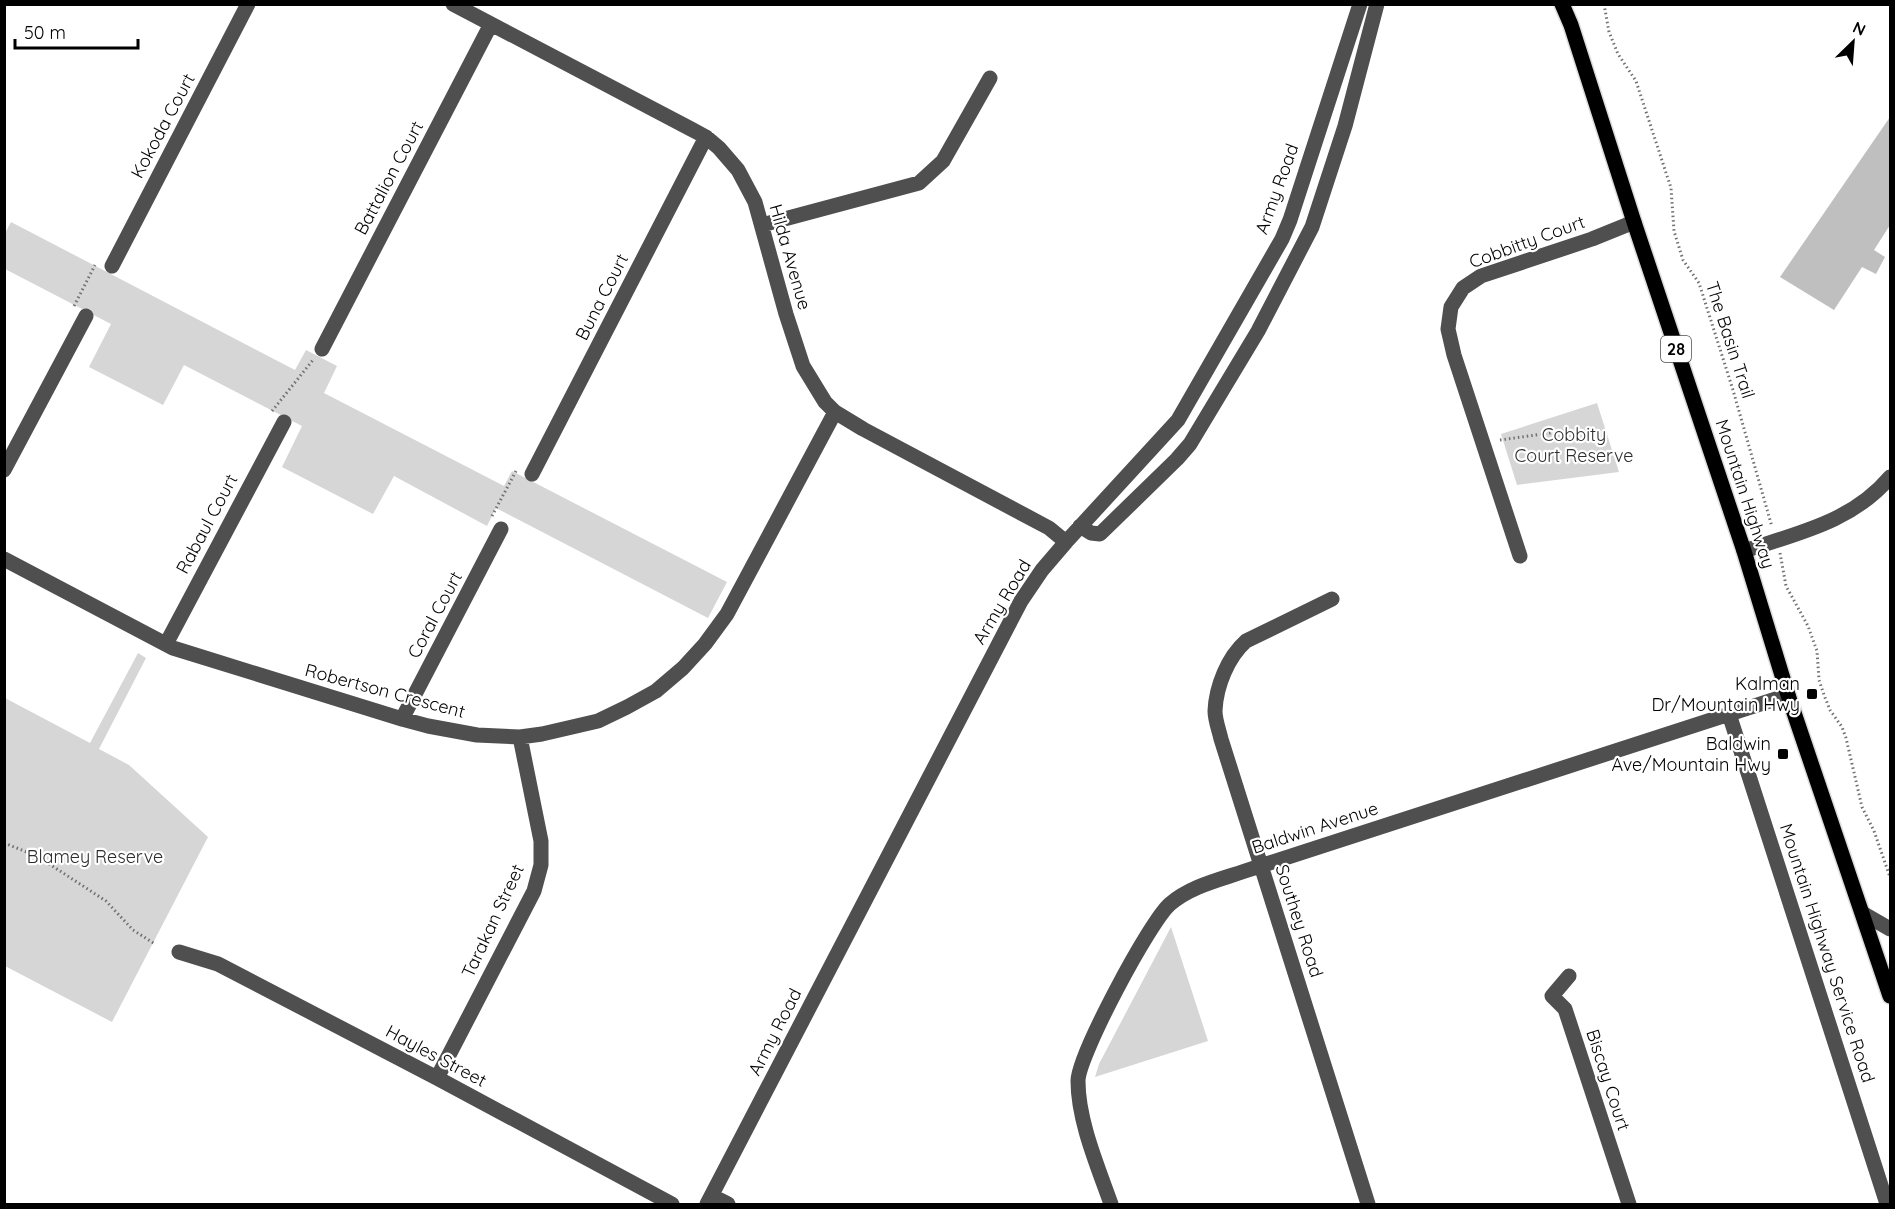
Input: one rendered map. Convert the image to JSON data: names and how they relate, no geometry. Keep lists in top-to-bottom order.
{
  "streets": {
    "main road": ["28", "Mountain Highway"],
    "street": [
      "Kokoda Court",
      "Battalion Court",
      "Army Road",
      "Cobbitty Court",
      "Hilda Avenue",
      "Buna Court",
      "Rabaul Court",
      "Coral Court",
      "Robertson Crescent",
      "Baldwin Avenue",
      "Tarakan Street",
      "Southey Road",
      "Mountain Highway Service Road",
      "Hayles Street",
      "Biscay Court"
    ],
    "path": ["The Basin Trail"]
  },
  "crossings": [
    ["Battalion Court", "Hilda Avenue"],
    ["Army Road", "Hilda Avenue"],
    ["Cobbitty Court", "Mountain Highway"],
    ["Hilda Avenue", "Buna Court"],
    ["Hilda Avenue", "Robertson Crescent"],
    ["Mountain Highway", "Baldwin Avenue"],
    ["Rabaul Court", "Robertson Crescent"],
    ["Coral Court", "Robertson Crescent"],
    ["Robertson Crescent", "Tarakan Street"],
    ["Baldwin Avenue", "Southey Road"],
    ["Baldwin Avenue", "Mountain Highway Service Road"],
    ["Tarakan Street", "Hayles Street"]
  ],
  "parks": ["Cobbity Court Reserve", "Blamey Reserve"],
  "places": {
    "transit": ["Kalman Dr/Mountain Hwy", "Baldwin Ave/Mountain Hwy"]
  },
  "scale_bar": "50 m",
  "north": "top right"
}
